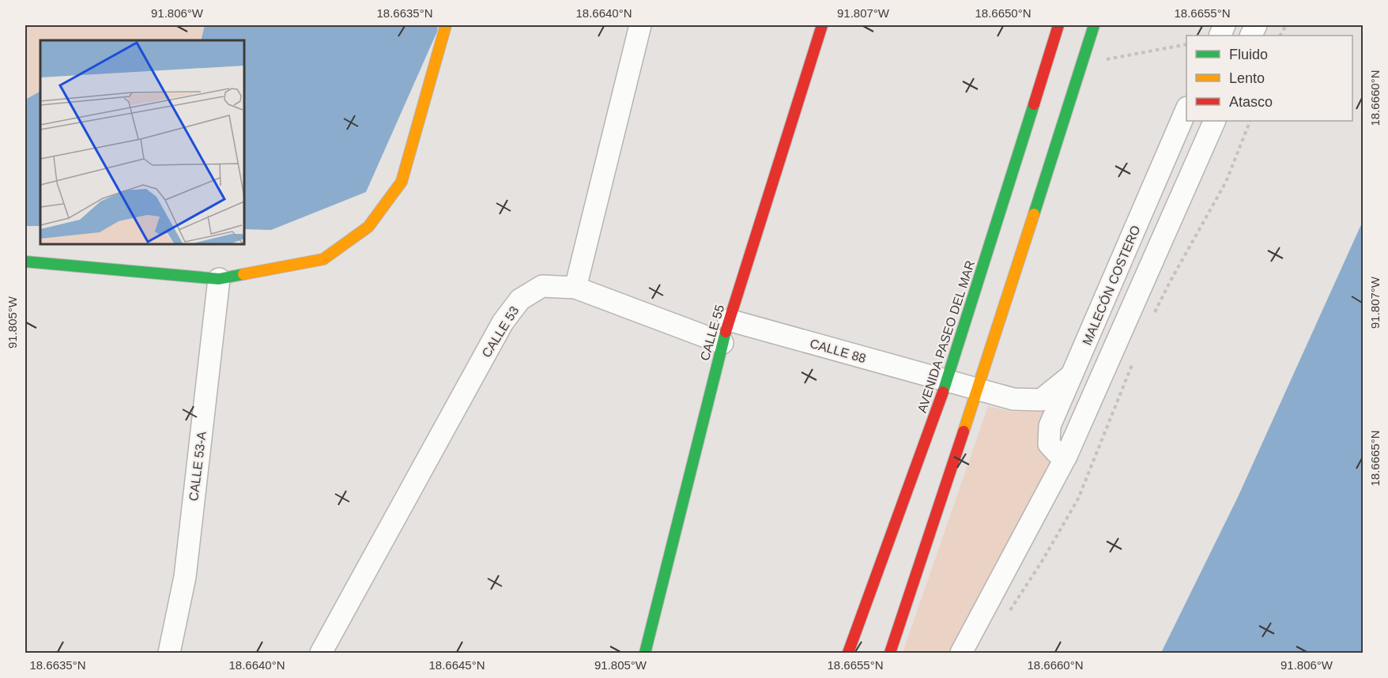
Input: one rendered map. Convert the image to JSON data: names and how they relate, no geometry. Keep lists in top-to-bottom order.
{
  "streets": {
    "street": [
      "MALECÓN COSTERO",
      "CALLE 53",
      "CALLE 55",
      "AVENIDA PASEO DEL MAR",
      "CALLE 88",
      "CALLE 53-A"
    ]
  },
  "crossings": [
    ["MALECÓN COSTERO", "CALLE 88"],
    ["CALLE 55", "CALLE 88"],
    ["AVENIDA PASEO DEL MAR", "CALLE 88"]
  ],
  "legend": ["Fluido", "Lento", "Atasco"],
  "coordinates": [
    "91.806°W",
    "18.6635°N",
    "18.6640°N",
    "91.807°W",
    "18.6650°N",
    "18.6655°N",
    "18.6660°N",
    "91.805°W",
    "18.6665°N",
    "18.6645°N"
  ]
}
